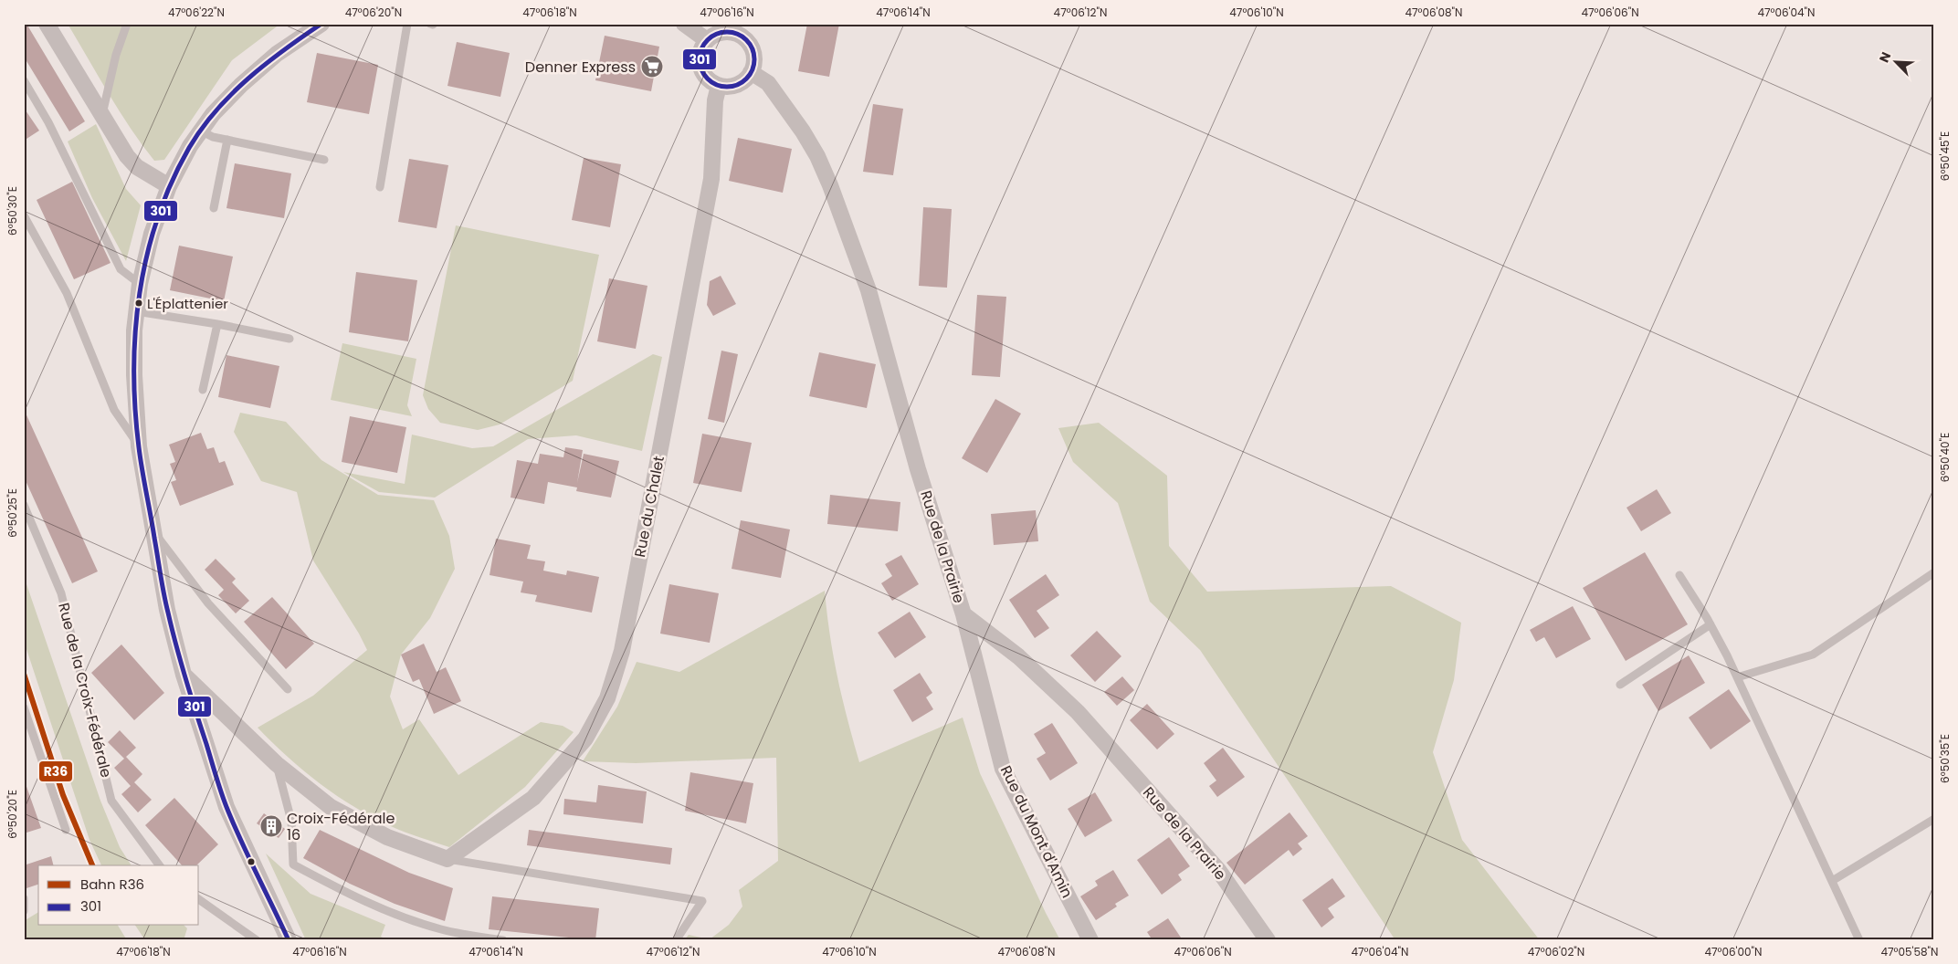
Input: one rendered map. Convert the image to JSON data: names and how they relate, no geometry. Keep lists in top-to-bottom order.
{
  "streets": {
    "street": ["Rue du Chalet", "Rue de la Prairie", "Rue du Mont d'Amin"],
    "lane": ["Rue de la Croix-Fédérale"]
  },
  "crossings": [
    ["Rue du Chalet", "Rue de la Prairie"],
    ["Rue de la Prairie", "Rue du Mont d'Amin"]
  ],
  "places": {
    "supermarket": ["Denner Express"],
    "other": ["L'Éplattenier"],
    "building": ["Croix-Fédérale 16"]
  },
  "lines": ["transit line 301", "rail line R36"],
  "legend": ["Bahn R36", "301"],
  "north": "top left",
  "coordinates": [
    "47°06'22\"N",
    "47°06'20\"N",
    "47°06'18\"N",
    "47°06'16\"N",
    "47°06'14\"N",
    "47°06'12\"N",
    "47°06'10\"N",
    "47°06'08\"N",
    "47°06'06\"N",
    "47°06'04\"N",
    "6°50'45\"E",
    "6°50'30\"E",
    "6°50'40\"E",
    "6°50'25\"E",
    "6°50'35\"E",
    "6°50'20\"E",
    "47°06'02\"N",
    "47°06'00\"N",
    "47°05'58\"N"
  ]
}
